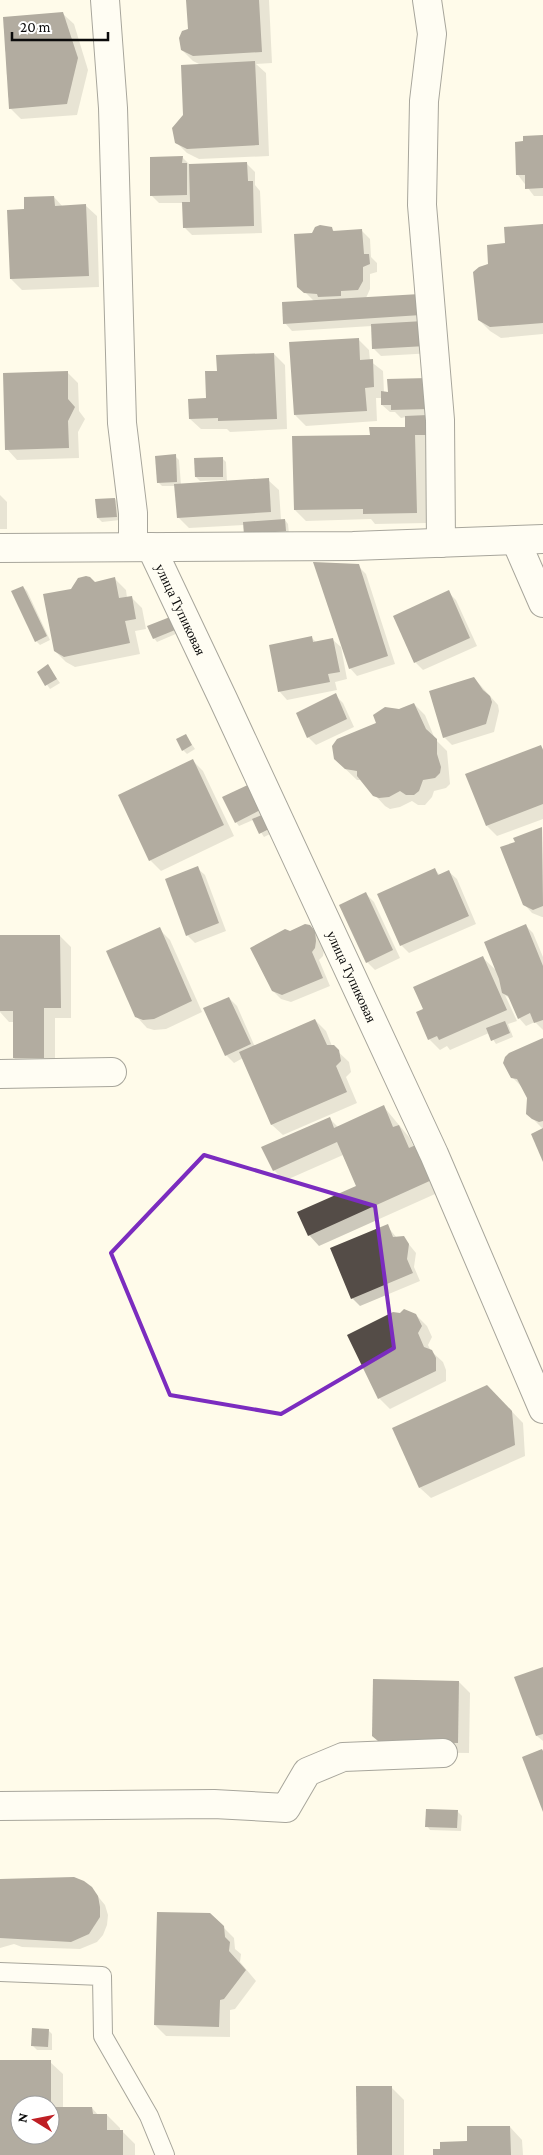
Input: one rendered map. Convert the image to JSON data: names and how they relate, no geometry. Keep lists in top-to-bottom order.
{
  "streets": {
    "street": ["улица Тупиковая"]
  },
  "scale_bar": "20 m",
  "north": "left"
}
